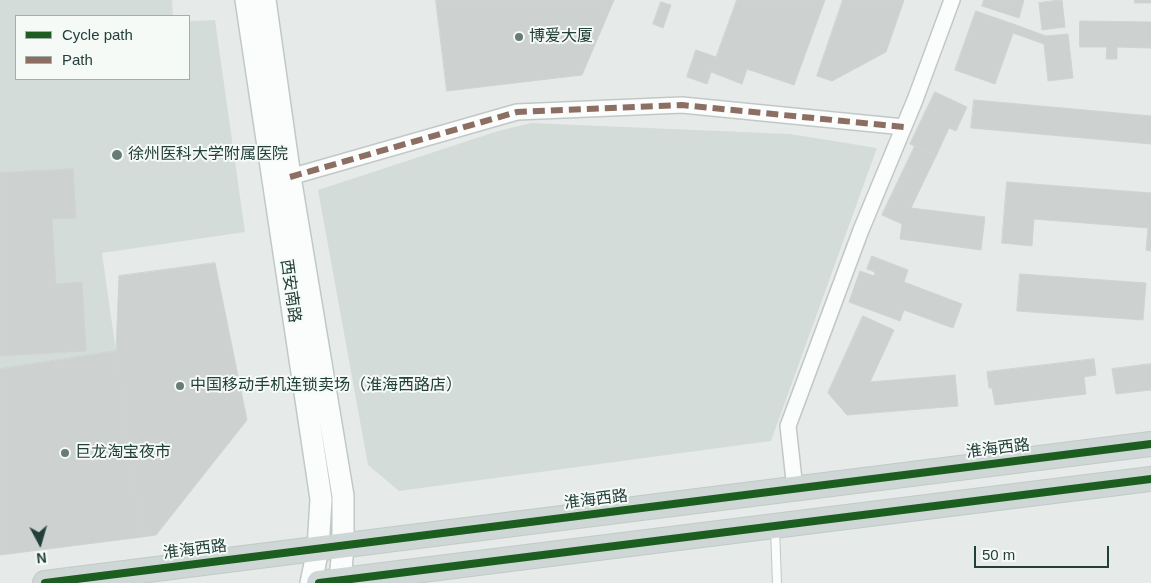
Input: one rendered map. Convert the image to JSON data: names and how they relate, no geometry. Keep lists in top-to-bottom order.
{
  "streets": {
    "main road": ["西安南路", "淮海西路"]
  },
  "crossings": [
    ["西安南路", "淮海西路"]
  ],
  "places": [
    "博爱大厦",
    "徐州医科大学附属医院",
    "中国移动手机连锁卖场（淮海西路店）",
    "巨龙淘宝夜市"
  ],
  "legend": ["Cycle path", "Path"],
  "scale_bar": "50 m",
  "north": "bottom"
}
